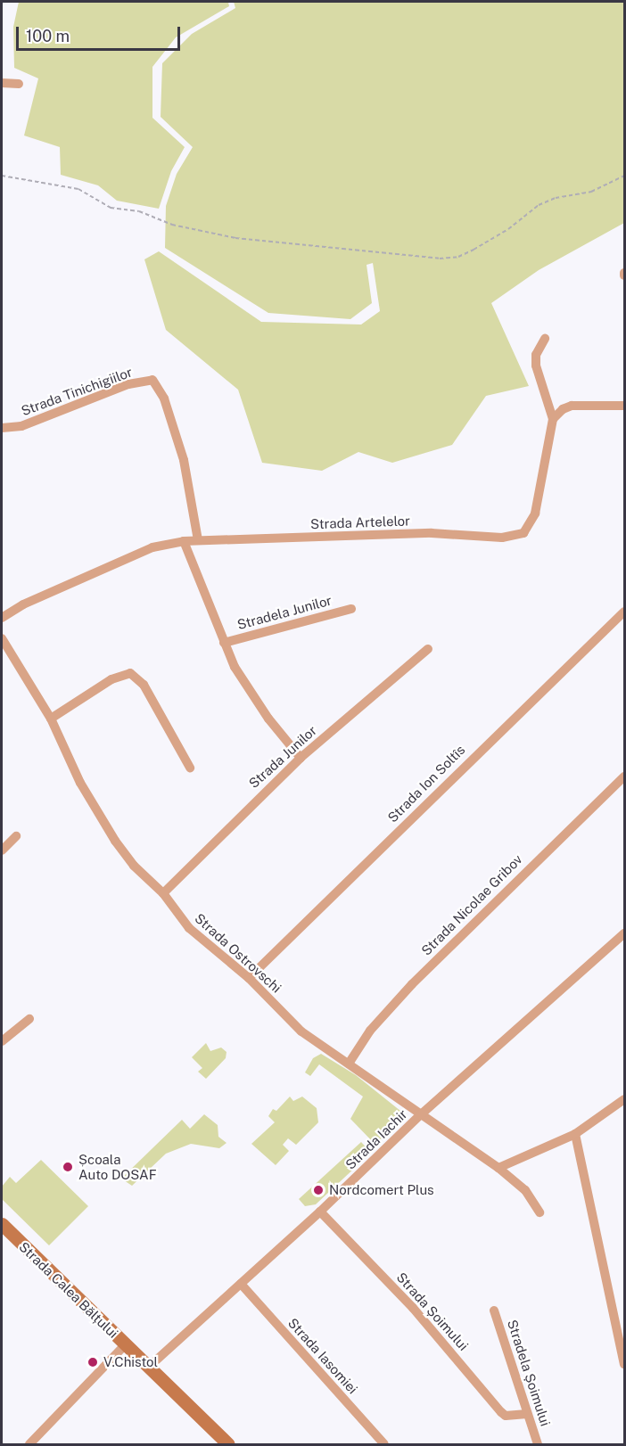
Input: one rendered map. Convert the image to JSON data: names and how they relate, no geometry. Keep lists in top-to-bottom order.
{
  "streets": {
    "main road": ["Strada Calea Bălțului"],
    "street": [
      "Strada Tinichigiilor",
      "Strada Artelelor",
      "Stradela Junilor",
      "Strada Junilor",
      "Strada Ion Soltîs",
      "Strada Nicolae Gribov",
      "Strada Ostrovschi",
      "Strada Iachir",
      "Strada Șoimului",
      "Strada Iasomiei",
      "Stradela Șoimului"
    ]
  },
  "crossings": [
    ["Strada Tinichigiilor", "Strada Artelelor"],
    ["Strada Artelelor", "Stradela Junilor"],
    ["Stradela Junilor", "Strada Junilor"],
    ["Strada Junilor", "Strada Ostrovschi"],
    ["Strada Ion Soltîs", "Strada Ostrovschi"],
    ["Strada Nicolae Gribov", "Strada Ostrovschi"],
    ["Strada Ostrovschi", "Strada Iachir"],
    ["Strada Iachir", "Strada Calea Bălțului"],
    ["Strada Iachir", "Strada Șoimului"],
    ["Strada Iachir", "Strada Iasomiei"],
    ["Strada Șoimului", "Stradela Șoimului"]
  ],
  "places": ["Școala Auto DOSAF", "Nordcomert Plus", "V.Chistol"],
  "scale_bar": "100 m"
}
